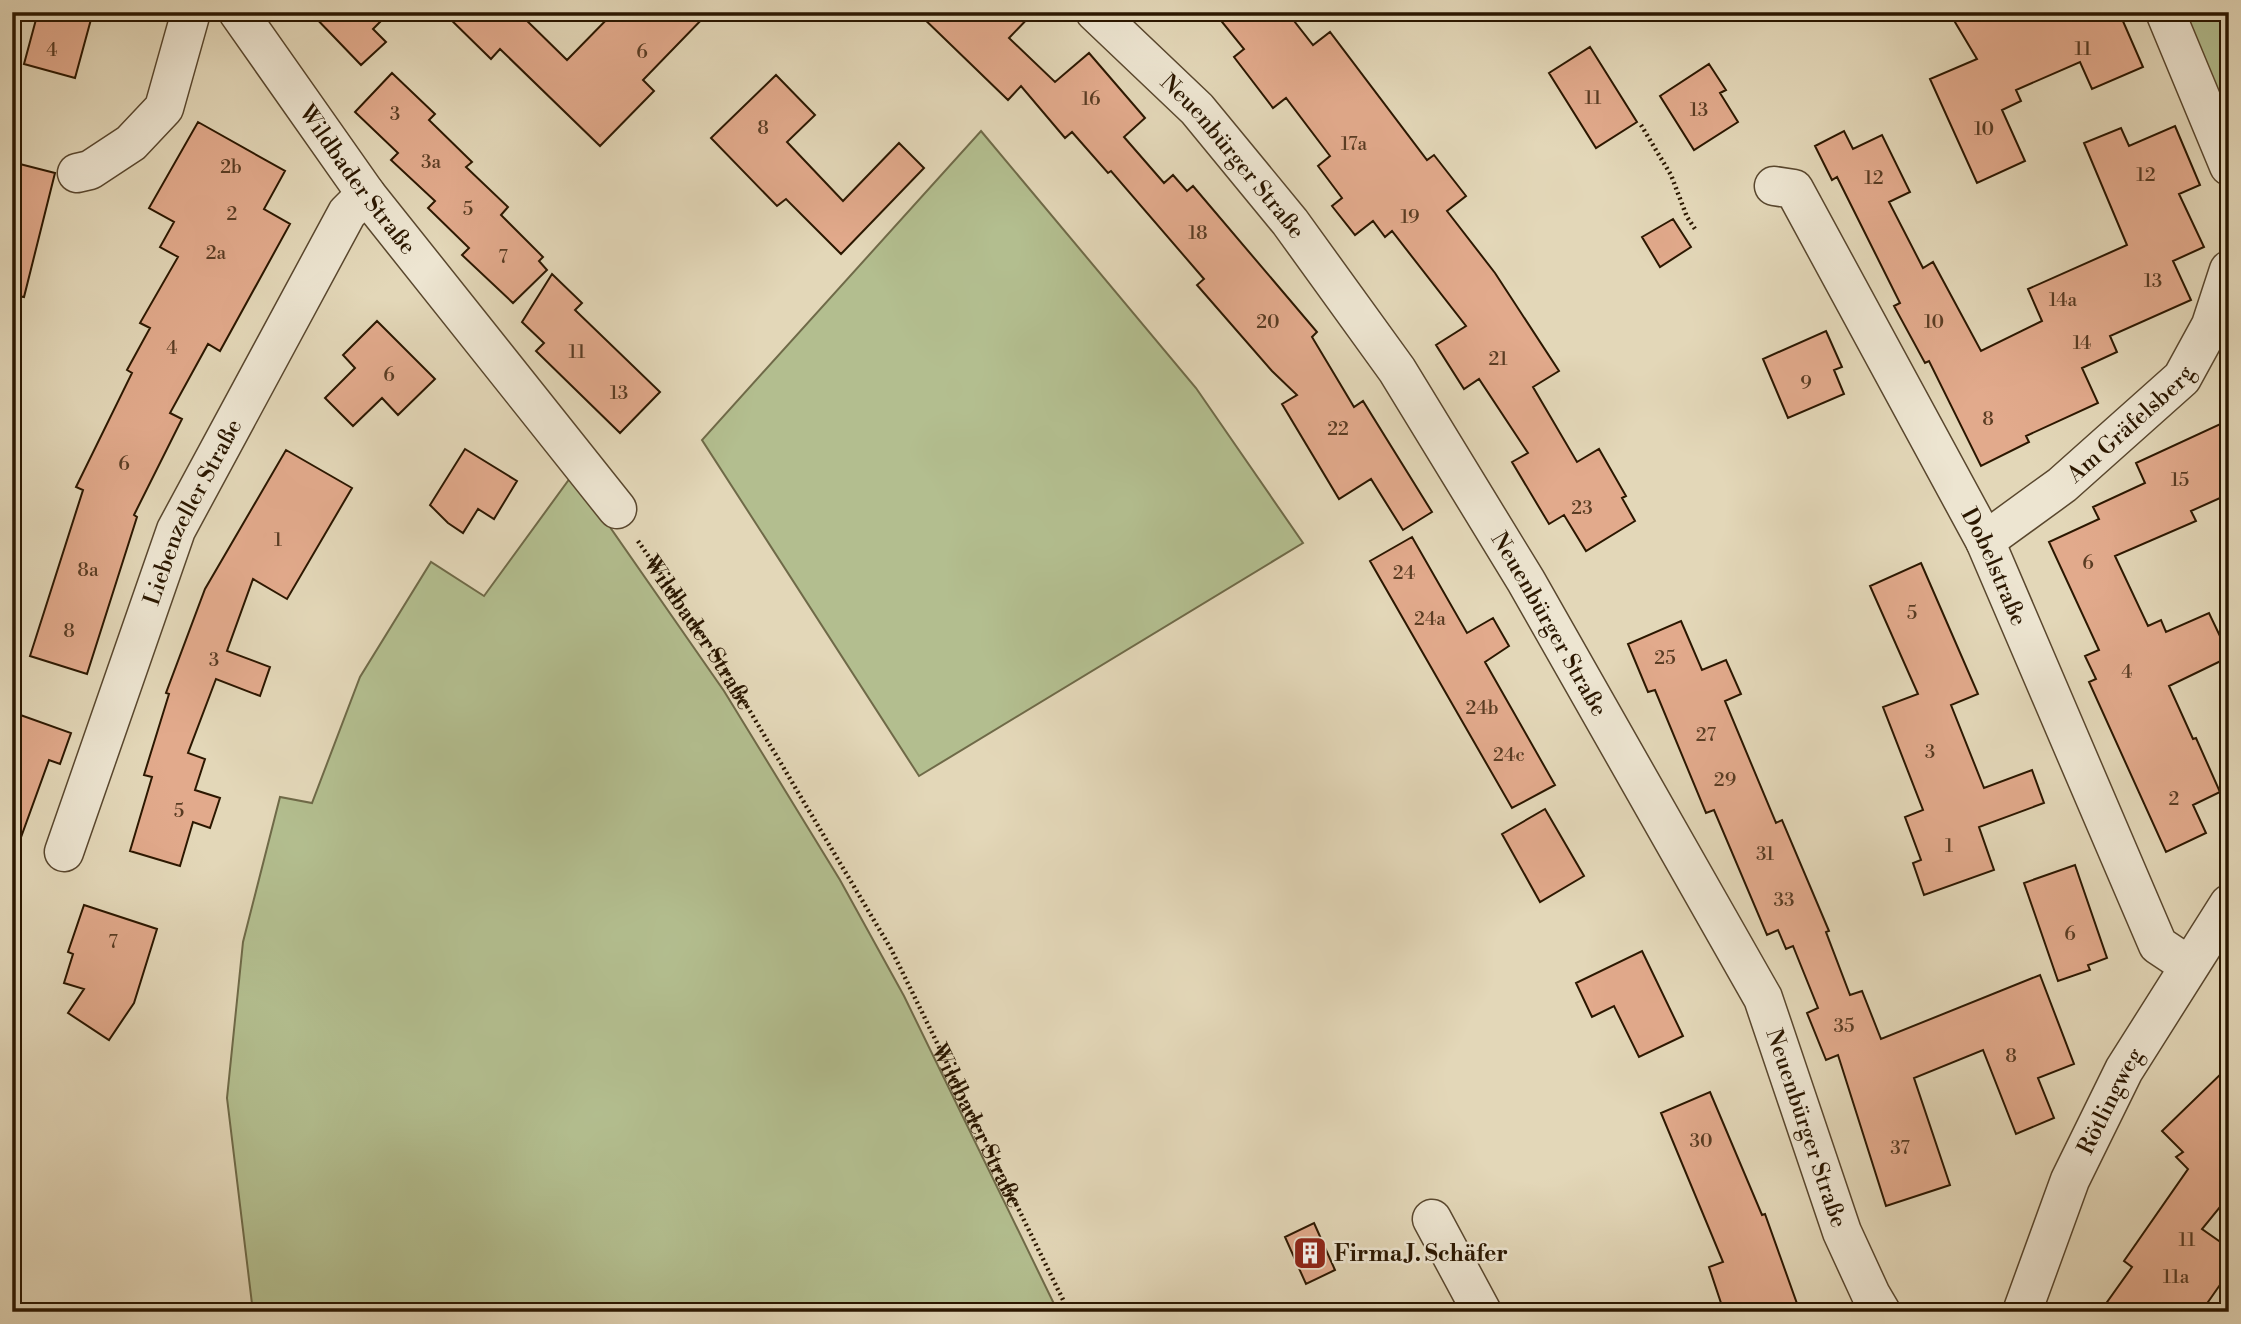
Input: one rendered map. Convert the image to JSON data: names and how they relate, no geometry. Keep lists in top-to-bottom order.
{
  "streets": {
    "street": [
      "Neuenbürger Straße",
      "Wildbader Straße",
      "Am Gräfelsberg",
      "Liebenzeller Straße",
      "Dobelstraße",
      "Rötlingweg"
    ]
  },
  "crossings": [
    ["Wildbader Straße", "Liebenzeller Straße"],
    ["Am Gräfelsberg", "Dobelstraße"],
    ["Dobelstraße", "Rötlingweg"]
  ],
  "places": {
    "building": ["Firma J. Schäfer"]
  },
  "house_numbers": [
    "11",
    "4",
    "6",
    "11",
    "16",
    "13",
    "3",
    "8",
    "10",
    "17a",
    "3a",
    "2b",
    "12",
    "12",
    "5",
    "2",
    "19",
    "18",
    "2a",
    "7",
    "13",
    "14a",
    "20",
    "10",
    "14",
    "4",
    "11",
    "21",
    "6",
    "9",
    "13",
    "8",
    "22",
    "6",
    "15",
    "23",
    "1",
    "6",
    "8a",
    "24",
    "5",
    "24a",
    "8",
    "25",
    "3",
    "4",
    "24b",
    "27",
    "3",
    "24c",
    "29",
    "2",
    "5",
    "1",
    "31",
    "33",
    "6",
    "7",
    "35",
    "8",
    "30",
    "37",
    "11",
    "11a"
  ]
}
